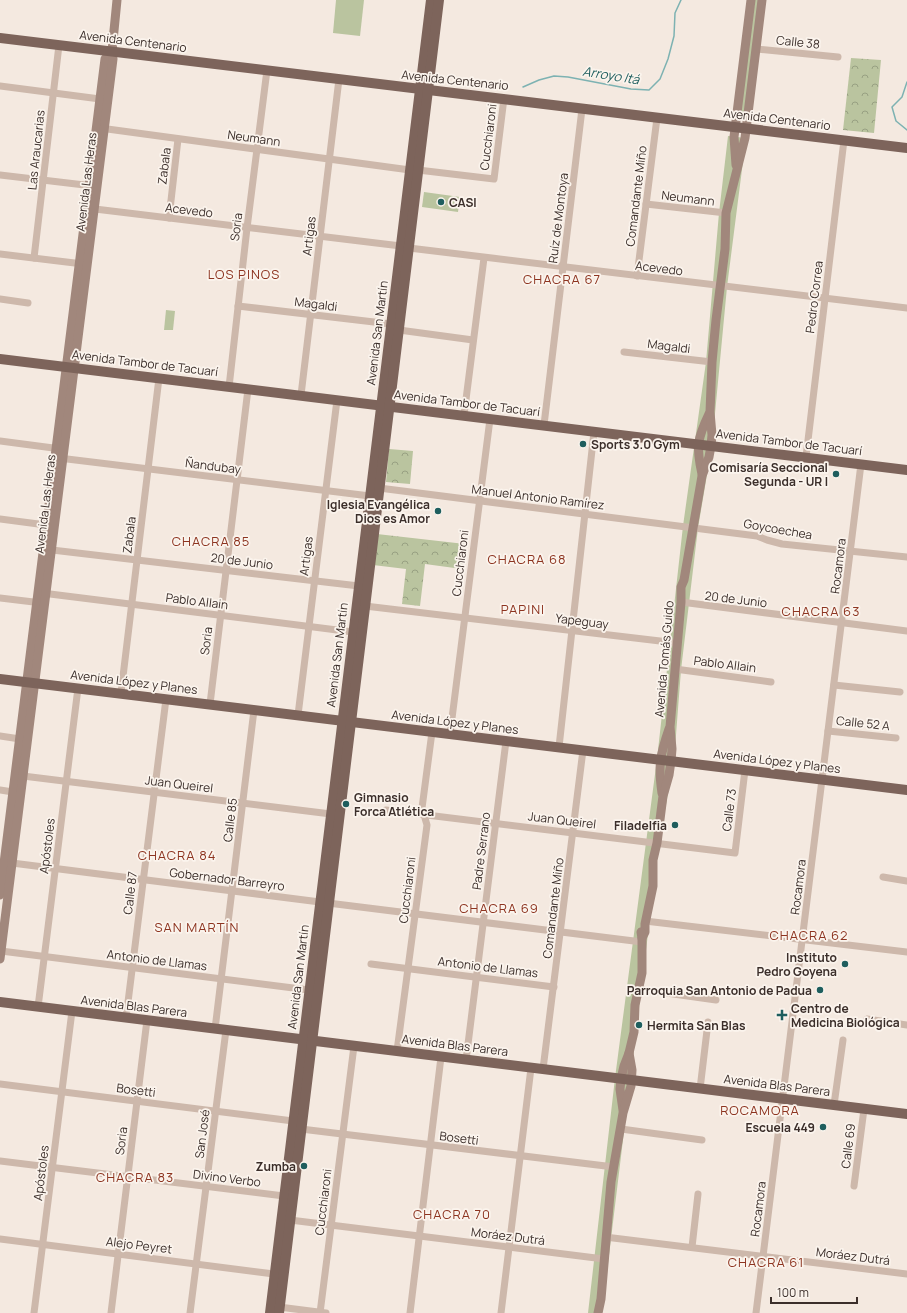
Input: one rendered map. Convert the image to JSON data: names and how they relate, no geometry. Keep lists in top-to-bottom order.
{
  "streets": {
    "main road": [
      "Avenida Centenario",
      "Avenida Las Heras",
      "Avenida San Martín",
      "Avenida Tambor de Tacuarí",
      "Avenida Tomás Guido",
      "Avenida López y Planes",
      "Avenida Blas Parera"
    ],
    "street": [
      "Calle 38",
      "Cucchiaroni",
      "Neumann",
      "Las Araucarias",
      "Zabala",
      "Comandante Miño",
      "Acevedo",
      "Ruíz de Montoya",
      "Soria",
      "Artigas",
      "Pedro Correa",
      "Magaldi",
      "Ñandubay",
      "Manuel Antonio Ramírez",
      "Goycoechea",
      "20 de Junio",
      "Rocamora",
      "Pablo Allain",
      "Yapeguay",
      "Calle 52 A",
      "Juan Queirel",
      "Calle 73",
      "Calle 85",
      "Apóstoles",
      "Padre Serrano",
      "Gobernador Barreyro",
      "Calle 87",
      "Antonio de Llamas",
      "Bosetti",
      "San José",
      "Calle 69",
      "Divino Verbo",
      "Moráez Dutrá",
      "Alejo Peyret"
    ]
  },
  "crossings": [
    ["Avenida Centenario", "Cucchiaroni"],
    ["Avenida Centenario", "Las Araucarias"],
    ["Avenida Centenario", "Avenida Las Heras"],
    ["Avenida Centenario", "Comandante Miño"],
    ["Avenida Centenario", "Ruíz de Montoya"],
    ["Avenida Centenario", "Soria"],
    ["Avenida Centenario", "Artigas"],
    ["Avenida Centenario", "Pedro Correa"],
    ["Avenida Centenario", "Avenida San Martín"],
    ["Avenida Centenario", "Avenida Tomás Guido"],
    ["Calle 38", "Avenida Tomás Guido"],
    ["Cucchiaroni", "Neumann"],
    ["Cucchiaroni", "Avenida Tambor de Tacuarí"],
    ["Cucchiaroni", "Manuel Antonio Ramírez"],
    ["Cucchiaroni", "Yapeguay"],
    ["Cucchiaroni", "Avenida López y Planes"],
    ["Cucchiaroni", "Juan Queirel"],
    ["Cucchiaroni", "Gobernador Barreyro"],
    ["Cucchiaroni", "Antonio de Llamas"],
    ["Cucchiaroni", "Avenida Blas Parera"],
    ["Cucchiaroni", "Bosetti"],
    ["Cucchiaroni", "Moráez Dutrá"],
    ["Neumann", "Zabala"],
    ["Neumann", "Avenida Las Heras"],
    ["Neumann", "Comandante Miño"],
    ["Neumann", "Soria"],
    ["Neumann", "Artigas"],
    ["Neumann", "Avenida San Martín"],
    ["Neumann", "Avenida Tomás Guido"],
    ["Zabala", "Acevedo"],
    ["Zabala", "Avenida Tambor de Tacuarí"],
    ["Zabala", "Ñandubay"],
    ["Zabala", "20 de Junio"],
    ["Zabala", "Pablo Allain"],
    ["Zabala", "Avenida López y Planes"],
    ["Avenida Las Heras", "Acevedo"],
    ["Avenida Las Heras", "Avenida Tambor de Tacuarí"],
    ["Avenida Las Heras", "Ñandubay"],
    ["Avenida Las Heras", "20 de Junio"],
    ["Avenida Las Heras", "Pablo Allain"],
    ["Avenida Las Heras", "Avenida López y Planes"],
    ["Avenida Las Heras", "Juan Queirel"],
    ["Avenida Las Heras", "Gobernador Barreyro"],
    ["Avenida Las Heras", "Antonio de Llamas"],
    ["Comandante Miño", "Acevedo"],
    ["Comandante Miño", "Avenida López y Planes"],
    ["Comandante Miño", "Juan Queirel"],
    ["Comandante Miño", "Gobernador Barreyro"],
    ["Comandante Miño", "Antonio de Llamas"],
    ["Comandante Miño", "Avenida Blas Parera"],
    ["Acevedo", "Ruíz de Montoya"],
    ["Acevedo", "Soria"],
    ["Acevedo", "Artigas"],
    ["Acevedo", "Pedro Correa"],
    ["Acevedo", "Avenida San Martín"],
    ["Acevedo", "Avenida Tomás Guido"],
    ["Ruíz de Montoya", "Avenida Tambor de Tacuarí"],
    ["Soria", "Magaldi"],
    ["Soria", "Avenida Tambor de Tacuarí"],
    ["Soria", "Ñandubay"],
    ["Soria", "20 de Junio"],
    ["Soria", "Pablo Allain"],
    ["Soria", "Avenida López y Planes"],
    ["Soria", "Avenida Blas Parera"],
    ["Soria", "Bosetti"],
    ["Soria", "Divino Verbo"],
    ["Soria", "Alejo Peyret"],
    ["Artigas", "Magaldi"],
    ["Artigas", "Avenida Tambor de Tacuarí"],
    ["Artigas", "Ñandubay"],
    ["Artigas", "20 de Junio"],
    ["Artigas", "Pablo Allain"],
    ["Artigas", "Avenida López y Planes"],
    ["Pedro Correa", "Avenida Tambor de Tacuarí"],
    ["Magaldi", "Avenida San Martín"],
    ["Magaldi", "Avenida Tomás Guido"],
    ["Avenida San Martín", "Avenida Tambor de Tacuarí"],
    ["Avenida San Martín", "Ñandubay"],
    ["Avenida San Martín", "Manuel Antonio Ramírez"],
    ["Avenida San Martín", "20 de Junio"],
    ["Avenida San Martín", "Pablo Allain"],
    ["Avenida San Martín", "Yapeguay"],
    ["Avenida San Martín", "Avenida López y Planes"],
    ["Avenida San Martín", "Juan Queirel"],
    ["Avenida San Martín", "Gobernador Barreyro"],
    ["Avenida San Martín", "Antonio de Llamas"],
    ["Avenida San Martín", "Avenida Blas Parera"],
    ["Avenida San Martín", "Bosetti"],
    ["Avenida San Martín", "Divino Verbo"],
    ["Avenida San Martín", "Moráez Dutrá"],
    ["Avenida San Martín", "Alejo Peyret"],
    ["Avenida Tambor de Tacuarí", "Rocamora"],
    ["Avenida Tambor de Tacuarí", "Avenida Tomás Guido"],
    ["Manuel Antonio Ramírez", "Goycoechea"],
    ["Manuel Antonio Ramírez", "Avenida Tomás Guido"],
    ["Goycoechea", "Rocamora"],
    ["Goycoechea", "Avenida Tomás Guido"],
    ["20 de Junio", "Rocamora"],
    ["20 de Junio", "Avenida Tomás Guido"],
    ["Rocamora", "Avenida López y Planes"],
    ["Rocamora", "Calle 52 A"],
    ["Rocamora", "Avenida Blas Parera"],
    ["Rocamora", "Moráez Dutrá"],
    ["Pablo Allain", "Avenida Tomás Guido"],
    ["Yapeguay", "Avenida Tomás Guido"],
    ["Avenida Tomás Guido", "Avenida López y Planes"],
    ["Avenida Tomás Guido", "Juan Queirel"],
    ["Avenida Tomás Guido", "Gobernador Barreyro"],
    ["Avenida Tomás Guido", "Avenida Blas Parera"],
    ["Avenida Tomás Guido", "Bosetti"],
    ["Avenida Tomás Guido", "Moráez Dutrá"],
    ["Avenida López y Planes", "Calle 73"],
    ["Avenida López y Planes", "Calle 85"],
    ["Avenida López y Planes", "Apóstoles"],
    ["Avenida López y Planes", "Padre Serrano"],
    ["Avenida López y Planes", "Calle 87"],
    ["Juan Queirel", "Calle 73"],
    ["Juan Queirel", "Calle 85"],
    ["Juan Queirel", "Apóstoles"],
    ["Juan Queirel", "Padre Serrano"],
    ["Juan Queirel", "Calle 87"],
    ["Calle 85", "Gobernador Barreyro"],
    ["Calle 85", "Antonio de Llamas"],
    ["Calle 85", "Avenida Blas Parera"],
    ["Apóstoles", "Gobernador Barreyro"],
    ["Apóstoles", "Antonio de Llamas"],
    ["Apóstoles", "Avenida Blas Parera"],
    ["Apóstoles", "Bosetti"],
    ["Apóstoles", "Divino Verbo"],
    ["Apóstoles", "Alejo Peyret"],
    ["Padre Serrano", "Gobernador Barreyro"],
    ["Padre Serrano", "Antonio de Llamas"],
    ["Padre Serrano", "Avenida Blas Parera"],
    ["Gobernador Barreyro", "Calle 87"],
    ["Calle 87", "Antonio de Llamas"],
    ["Calle 87", "Avenida Blas Parera"],
    ["Avenida Blas Parera", "San José"],
    ["Avenida Blas Parera", "Calle 69"],
    ["Bosetti", "San José"],
    ["San José", "Divino Verbo"],
    ["San José", "Alejo Peyret"]
  ],
  "districts": [
    "LOS PINOS",
    "CHACRA 67",
    "CHACRA 85",
    "CHACRA 68",
    "PAPINI",
    "CHACRA 63",
    "CHACRA 84",
    "CHACRA 69",
    "SAN MARTÍN",
    "CHACRA 62",
    "ROCAMORA",
    "CHACRA 83",
    "CHACRA 70",
    "CHACRA 61"
  ],
  "water": ["Arroyo Itá"],
  "places": {
    "other": [
      "CASI",
      "Sports 3.0 Gym",
      "Comisaría Seccional Segunda - UR I",
      "Iglesia Evangélica Dios es Amor",
      "Gimnasio Forca Atlética",
      "Filadelfia",
      "Instituto Pedro Goyena",
      "Parroquia San Antonio de Padua",
      "Hermita San Blas",
      "Escuela 449",
      "Zumba"
    ],
    "health": ["Centro de Medicina Biológica"]
  },
  "scale_bar": "100 m"
}
